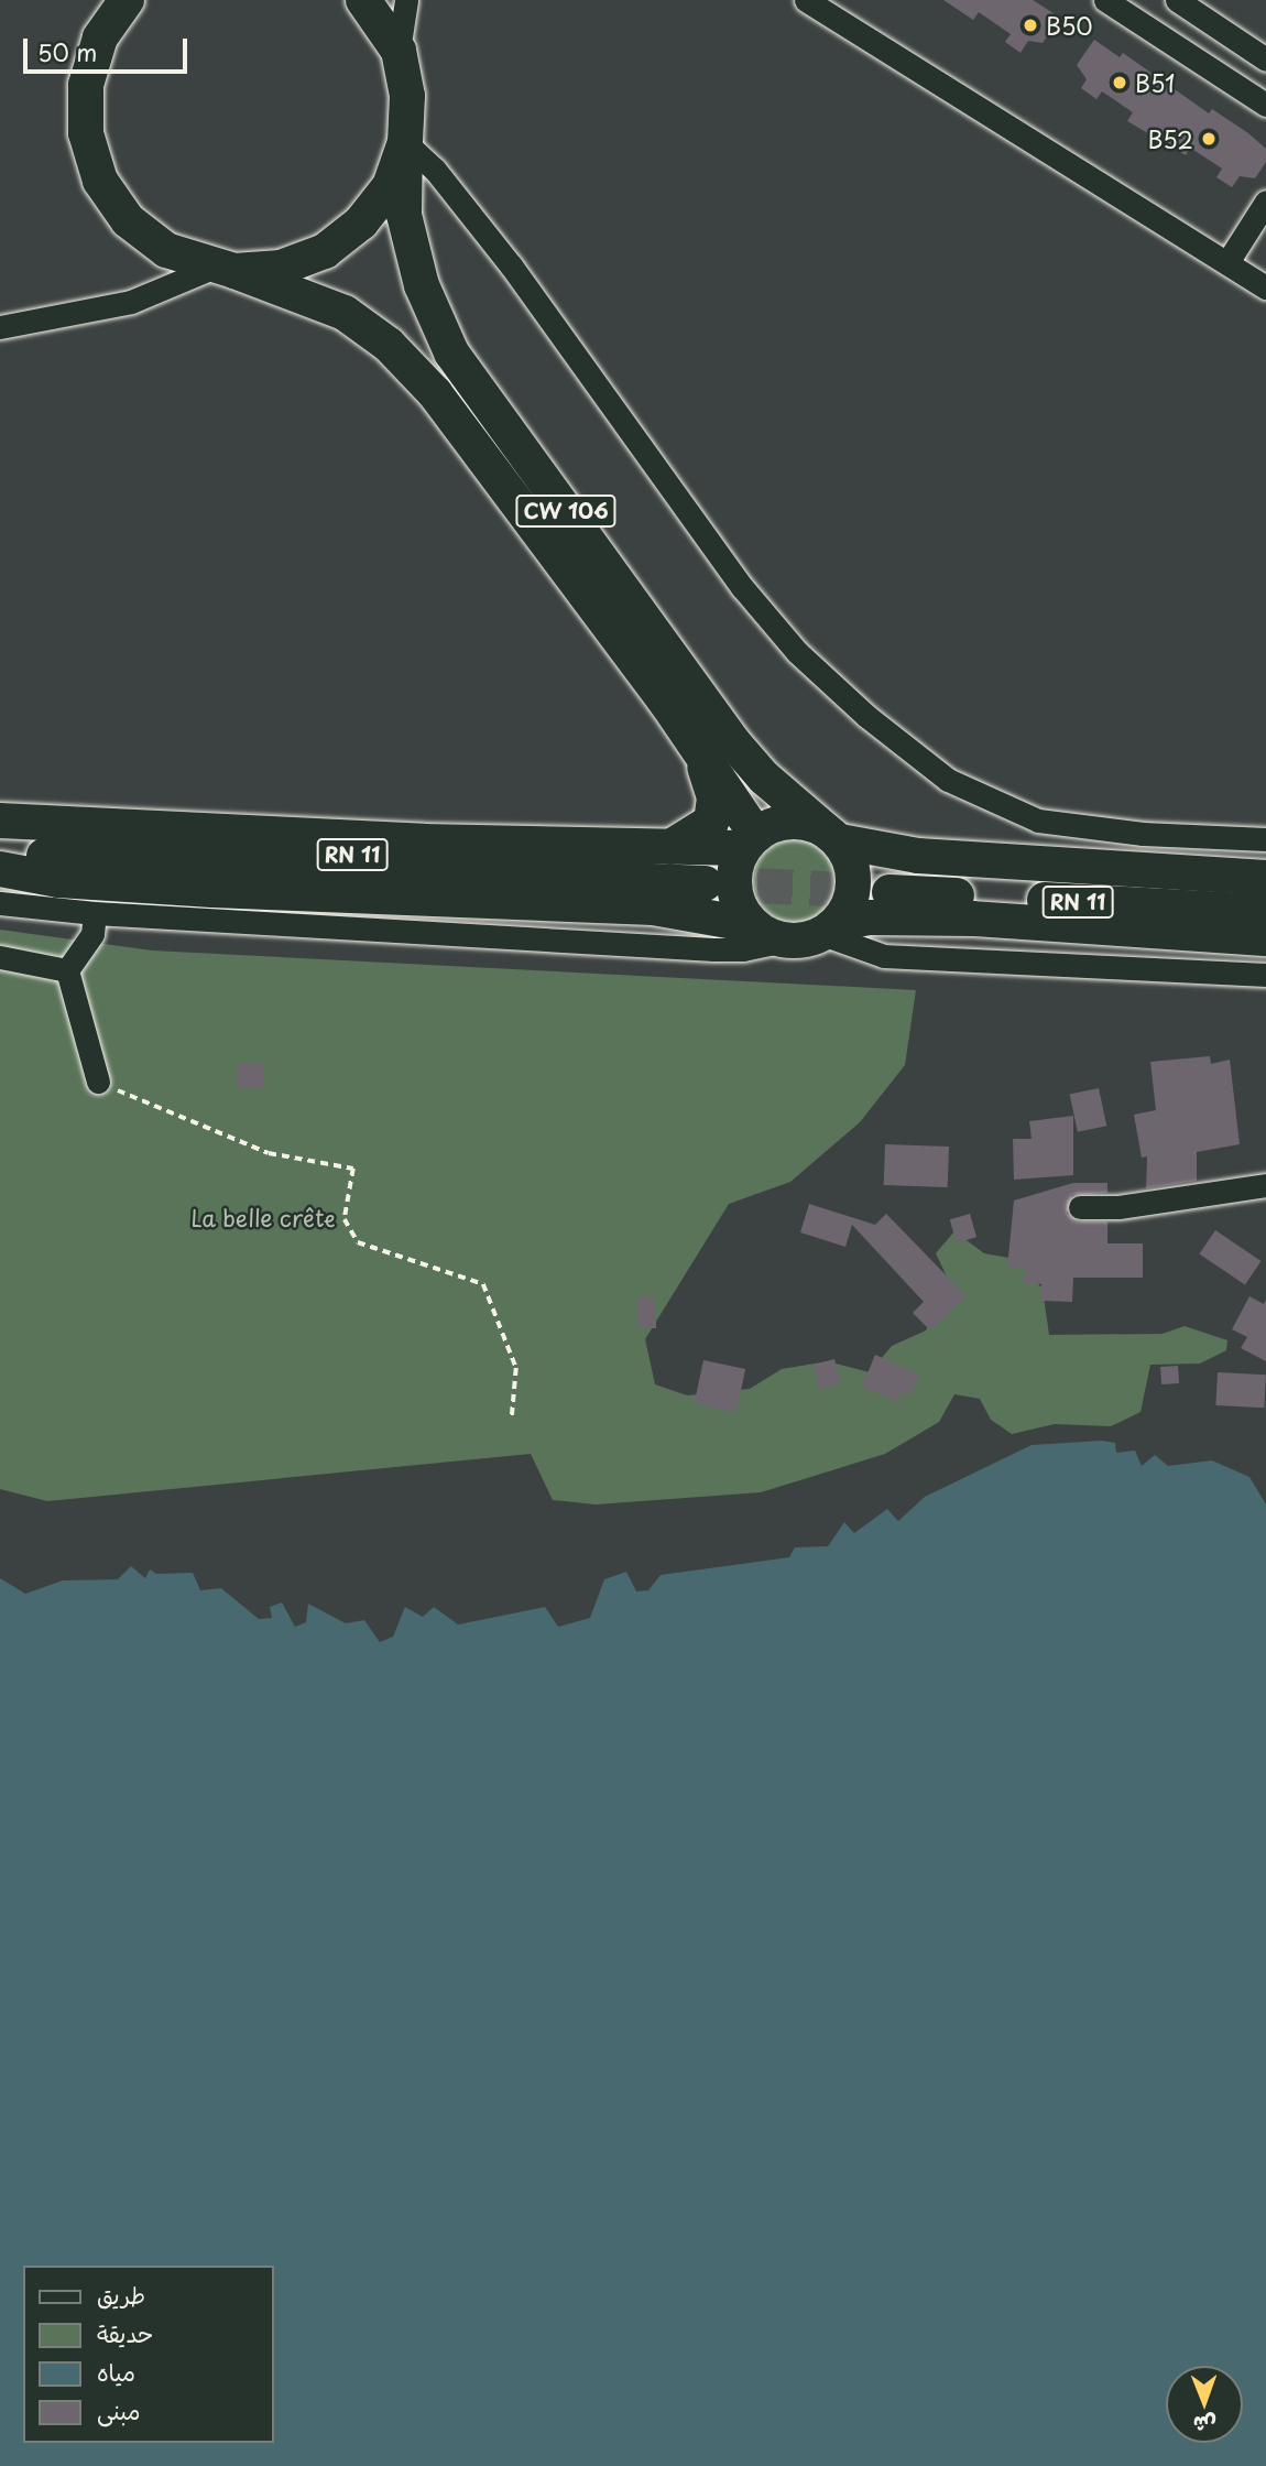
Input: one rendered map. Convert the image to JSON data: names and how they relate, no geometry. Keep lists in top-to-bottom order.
{
  "streets": {
    "highway": ["CW 106", "RN 11"]
  },
  "parks": ["La belle crête"],
  "places": ["B50", "B51", "B52"],
  "legend": [
    "طريق",
    "حديقة",
    "مياه",
    "مبنى"
  ],
  "scale_bar": "50 m",
  "north": "bottom"
}
